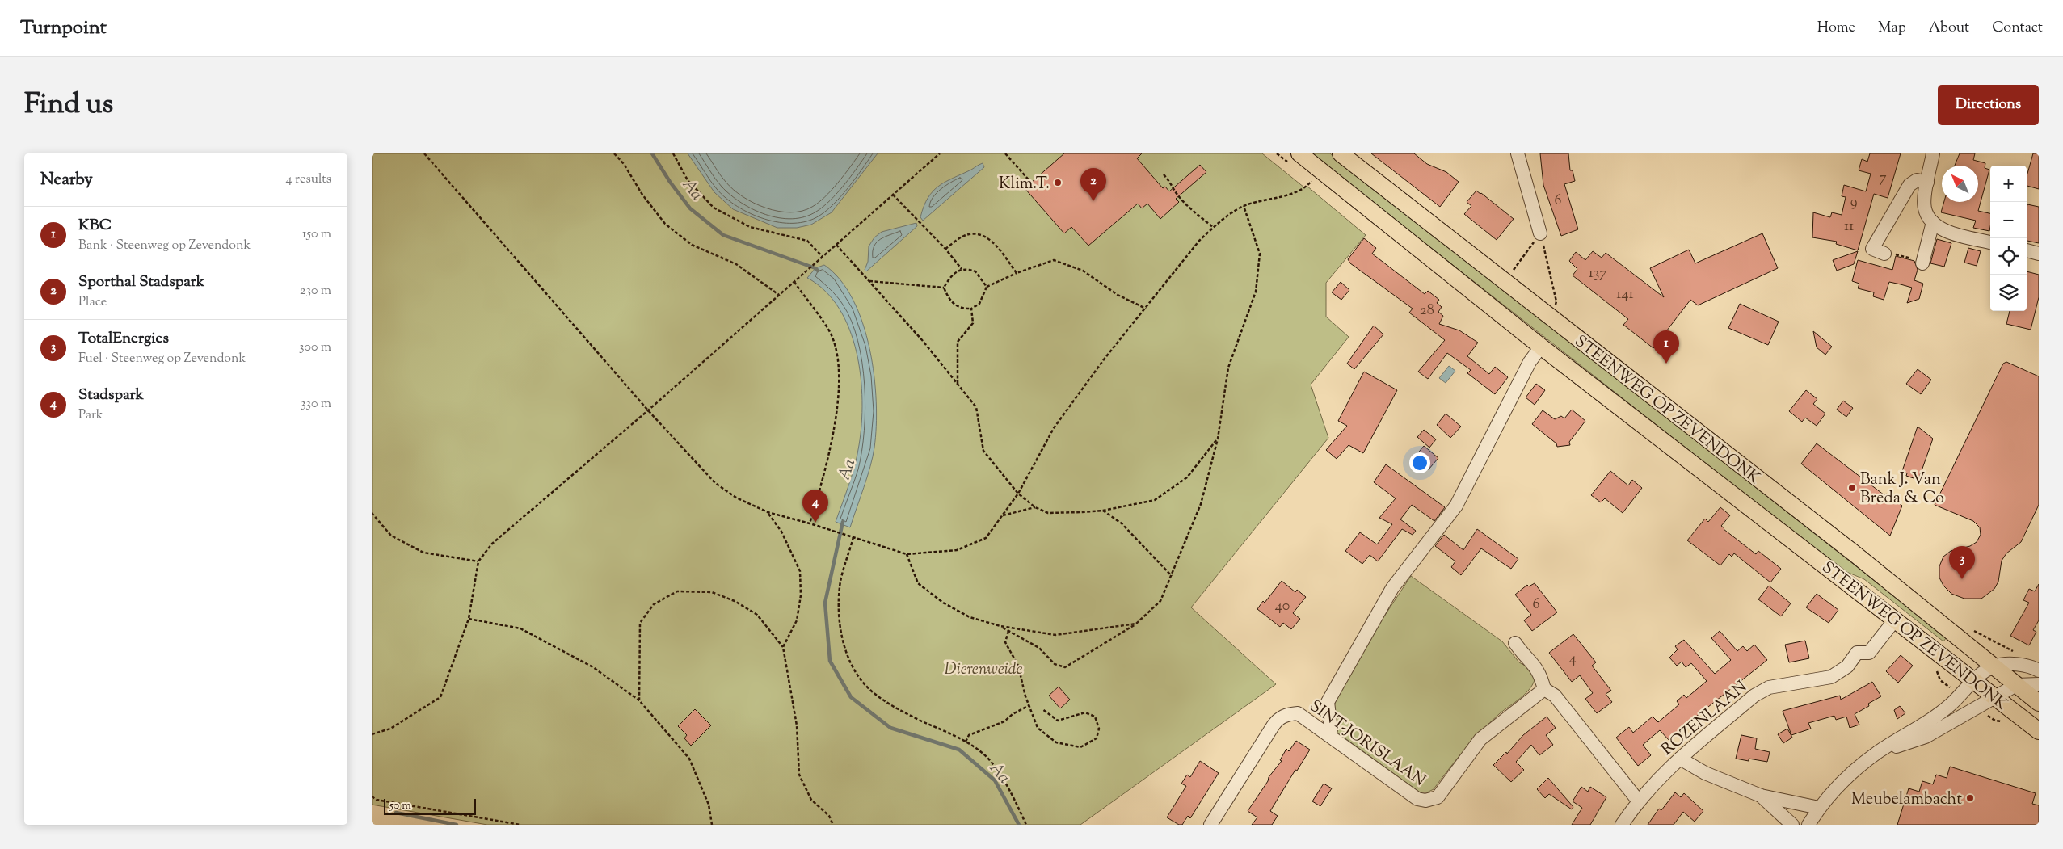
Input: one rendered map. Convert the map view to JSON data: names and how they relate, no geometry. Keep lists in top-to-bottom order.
{
  "streets": {
    "main road": ["STEENWEG OP ZEVENDONK"],
    "street": ["ROZENLAAN", "SINT-JORISLAAN"]
  },
  "crossings": [
    ["STEENWEG OP ZEVENDONK", "ROZENLAAN"]
  ],
  "water": ["Aa"],
  "parks": ["Dierenweide"],
  "places": ["Klim.T.", "Bank J. Van Breda & Co", "Meubelambacht"],
  "house_numbers": [
    "7",
    "6",
    "9",
    "11",
    "137",
    "141",
    "28",
    "6",
    "40",
    "4"
  ],
  "scale_bar": "50 m",
  "north": "top left",
  "page": {
    "header": "Turnpoint",
    "nav": [
      "Home",
      "Map",
      "About",
      "Contact"
    ],
    "title": "Find us",
    "buttons": "Directions",
    "heading": ["Nearby", "4 results"],
    "map_buttons": ["+", "−"],
    "pins": [
      "2",
      "1",
      "4",
      "3"
    ],
    "list": [
      {
        "mark": "1",
        "name": "KBC",
        "note": "Bank · Steenweg op Zevendonk",
        "value": "150 m"
      },
      {
        "mark": "2",
        "name": "Sporthal Stadspark",
        "note": "Place",
        "value": "230 m"
      },
      {
        "mark": "3",
        "name": "TotalEnergies",
        "note": "Fuel · Steenweg op Zevendonk",
        "value": "300 m"
      },
      {
        "mark": "4",
        "name": "Stadspark",
        "note": "Park",
        "value": "330 m"
      }
    ],
    "scale": "50 m"
  }
}
